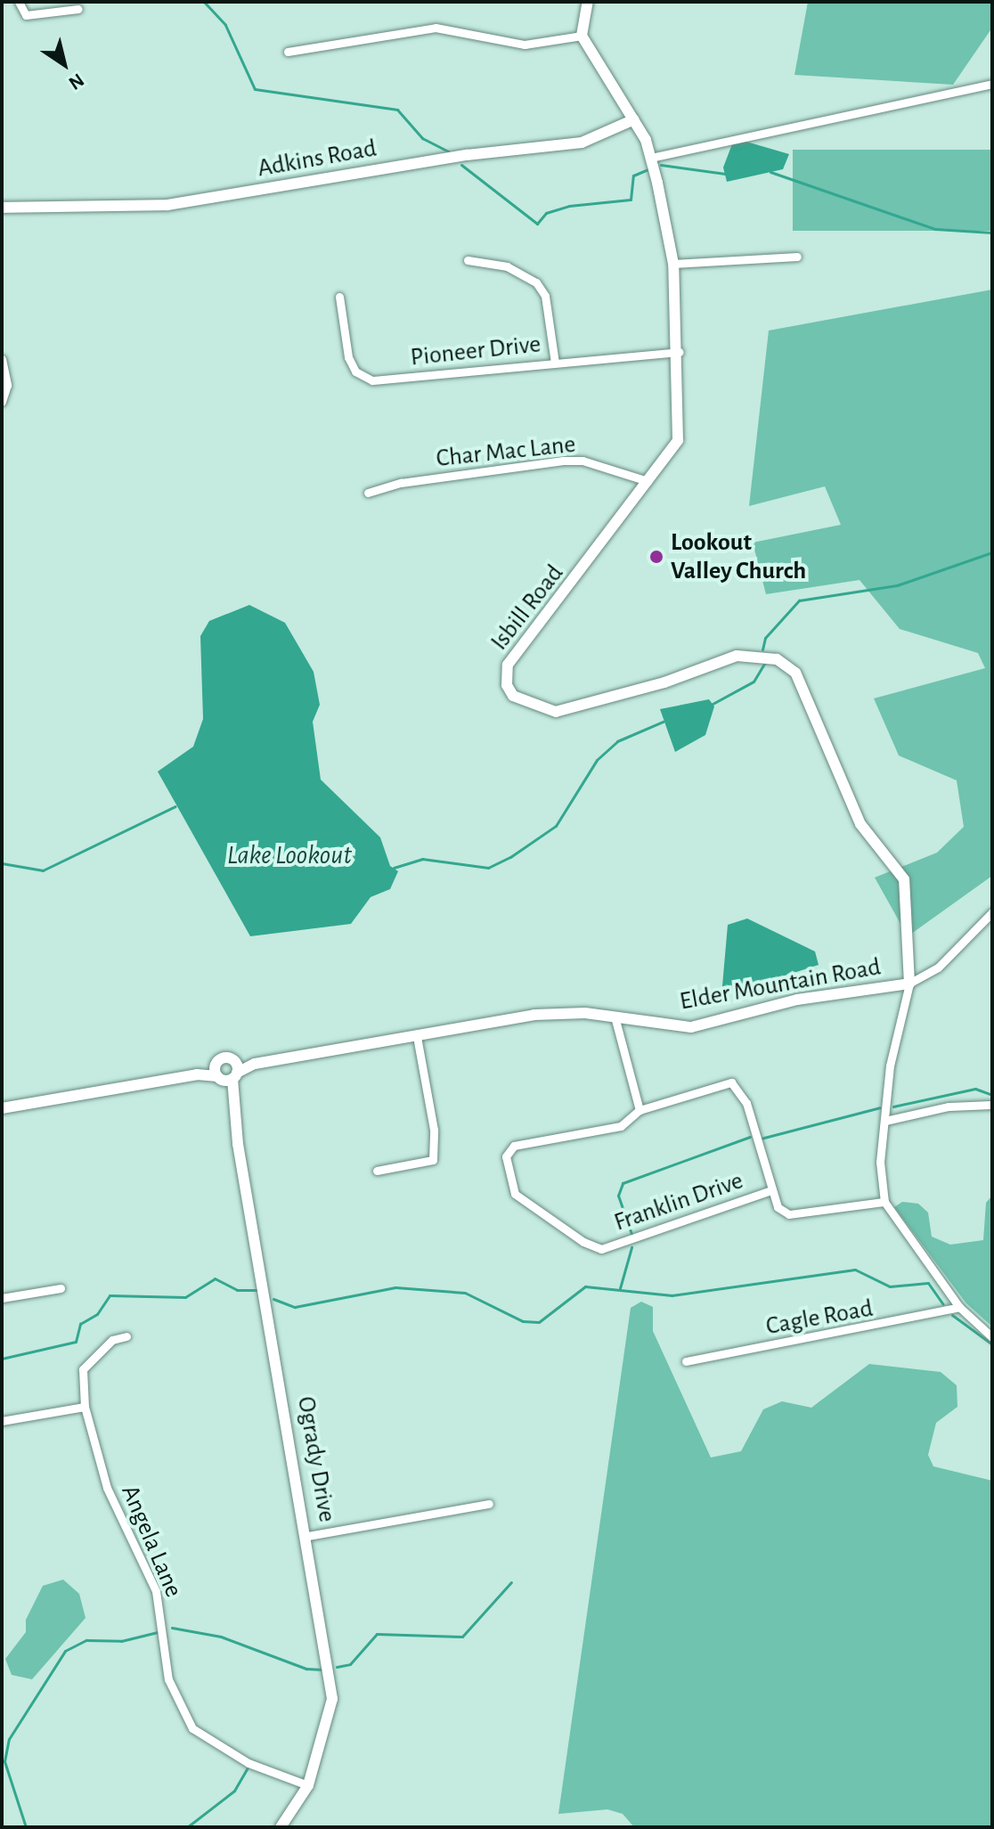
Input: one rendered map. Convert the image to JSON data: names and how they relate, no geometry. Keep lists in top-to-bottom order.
{
  "streets": {
    "street": [
      "Adkins Road",
      "Pioneer Drive",
      "Char Mac Lane",
      "Isbill Road",
      "Elder Mountain Road",
      "Franklin Drive",
      "Cagle Road",
      "Ogrady Drive",
      "Angela Lane"
    ]
  },
  "crossings": [
    ["Adkins Road", "Isbill Road"],
    ["Pioneer Drive", "Isbill Road"],
    ["Char Mac Lane", "Isbill Road"],
    ["Isbill Road", "Elder Mountain Road"],
    ["Elder Mountain Road", "Ogrady Drive"],
    ["Ogrady Drive", "Angela Lane"]
  ],
  "water": ["Lake Lookout"],
  "places": ["Lookout Valley Church"],
  "north": "bottom right"
}
